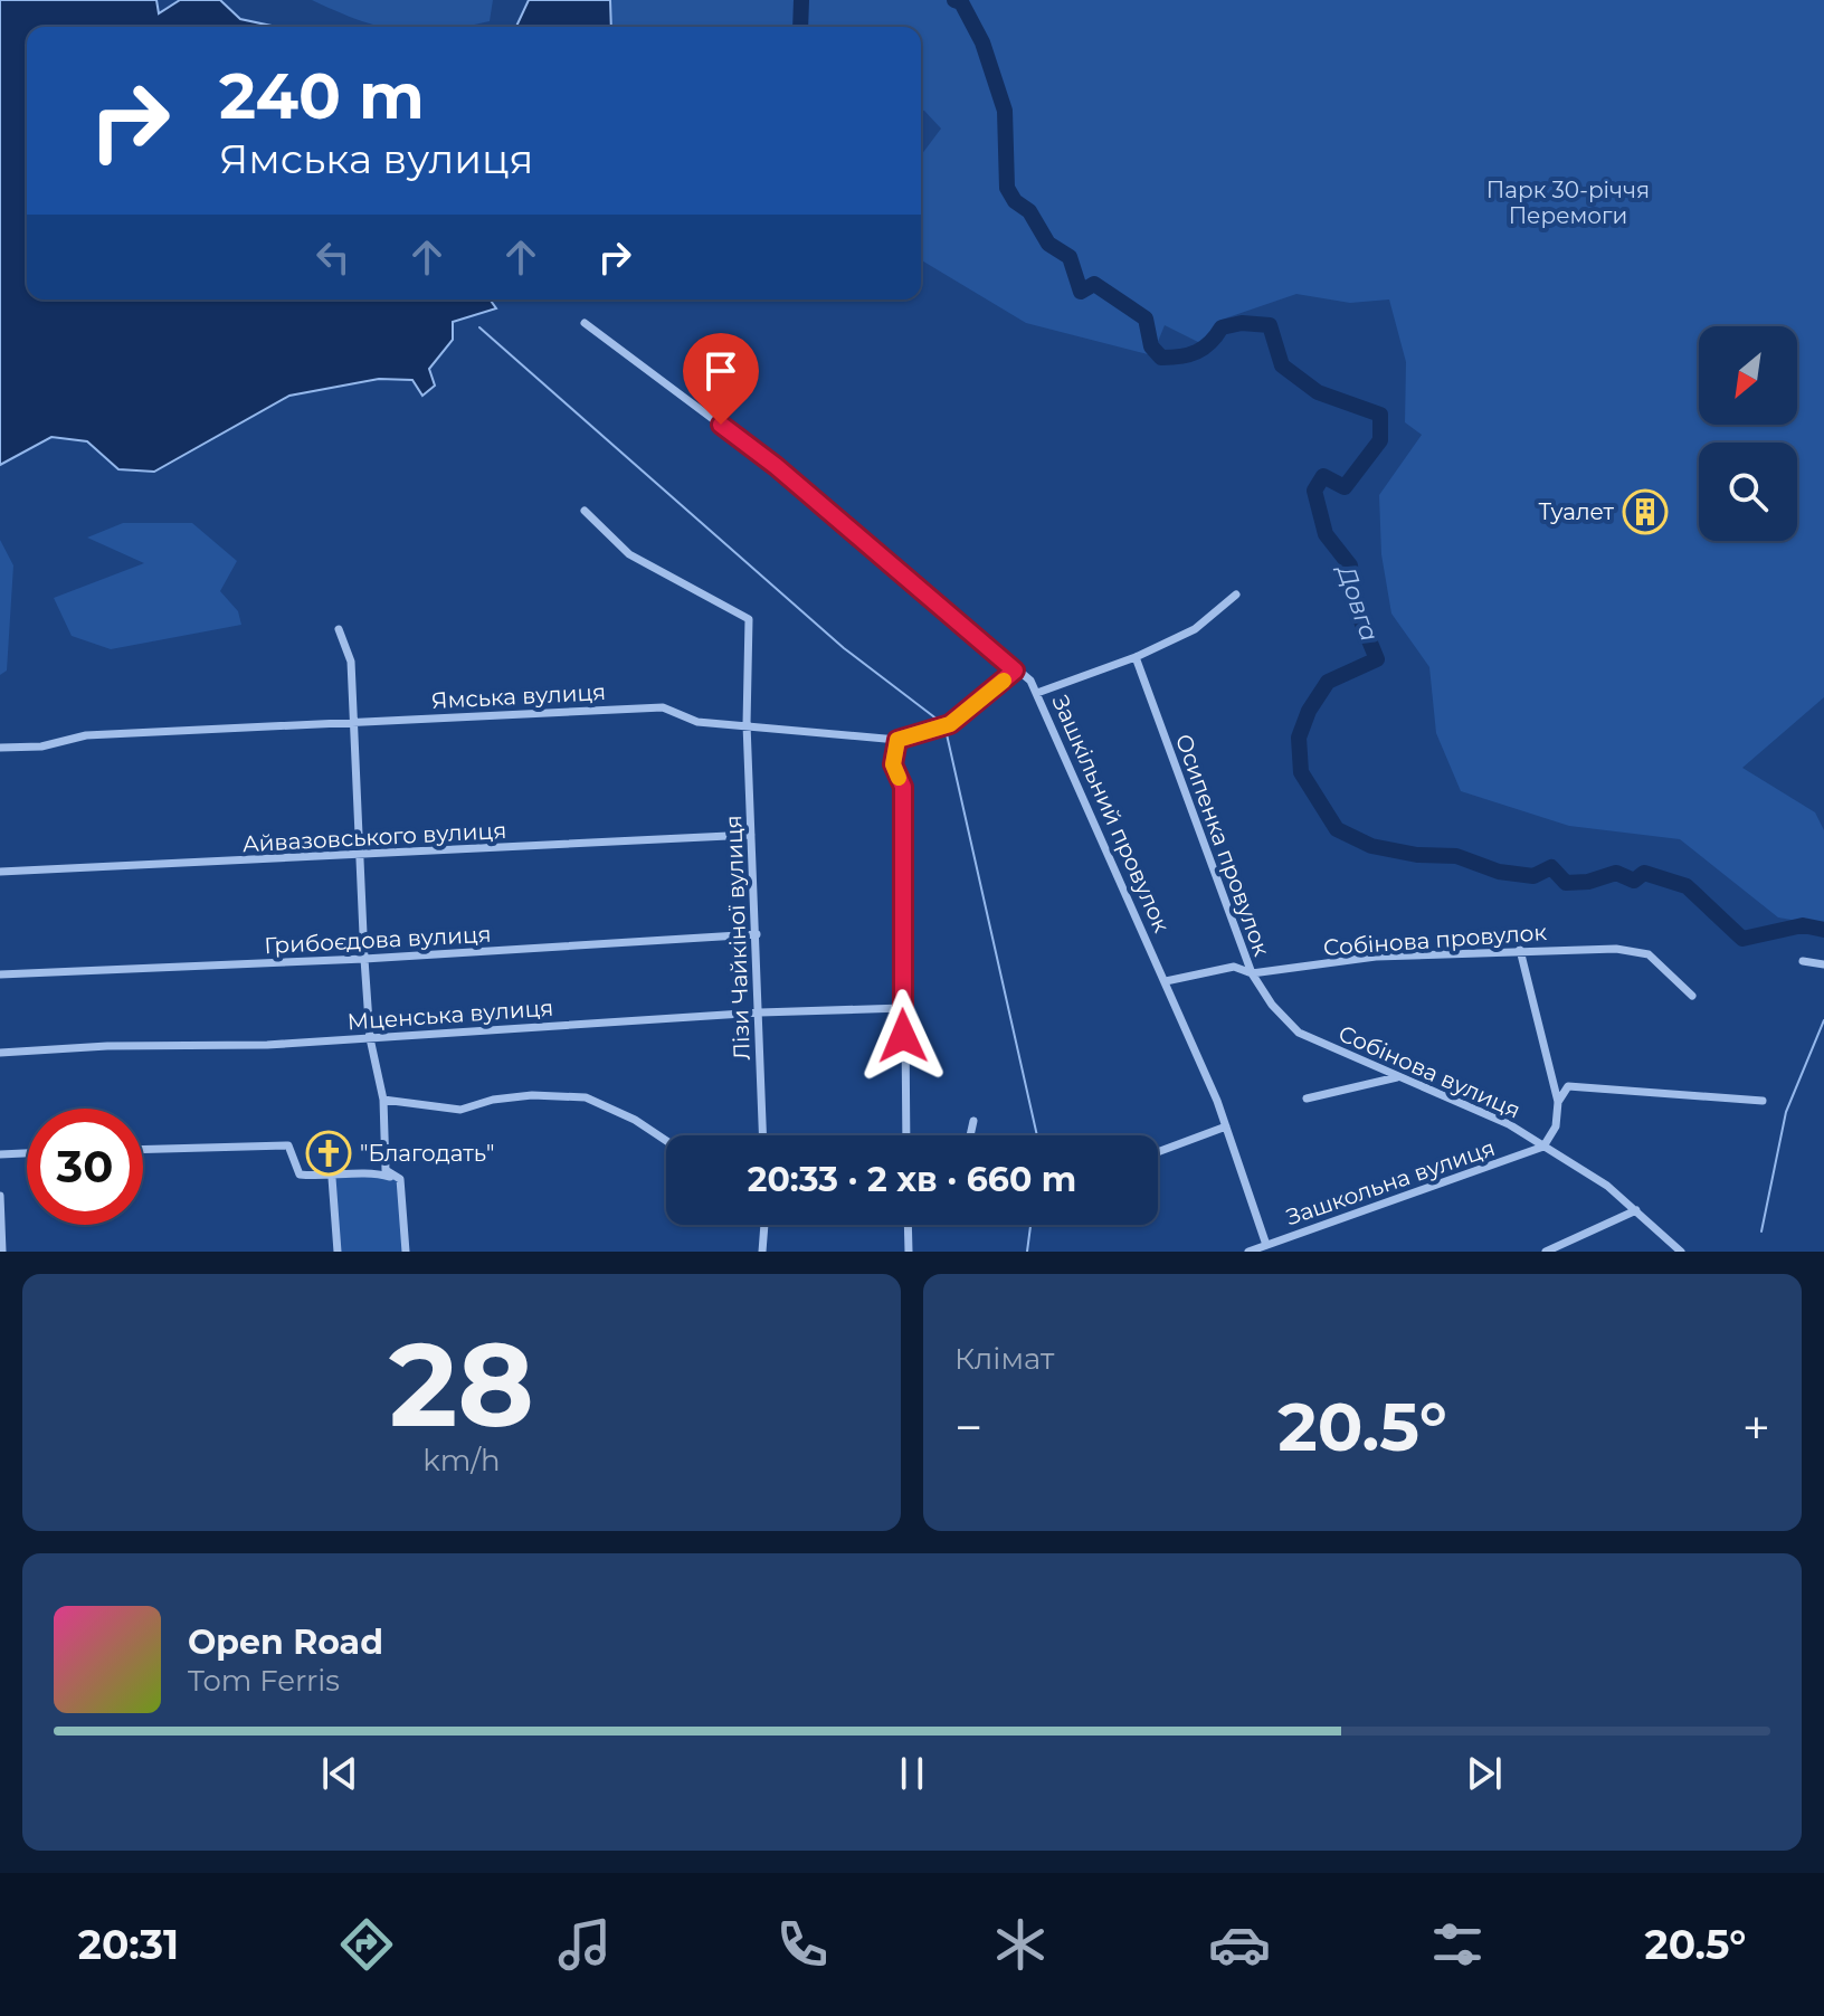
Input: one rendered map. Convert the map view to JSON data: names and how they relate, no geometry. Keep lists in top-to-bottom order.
{
  "streets": {
    "street": [
      "Ямська вулиця",
      "Зашкільний провулок",
      "Айвазовського вулиця",
      "Осипенка провулок",
      "Лізи Чайкіної вулиця",
      "Грибоєдова вулиця",
      "Собінова провулок",
      "Мценська вулиця",
      "Собінова вулиця",
      "Зашкольна вулиця"
    ]
  },
  "crossings": [
    ["Ямська вулиця", "Зашкільний провулок"],
    ["Ямська вулиця", "Лізи Чайкіної вулиця"],
    ["Зашкільний провулок", "Собінова провулок"],
    ["Зашкільний провулок", "Зашкольна вулиця"],
    ["Айвазовського вулиця", "Лізи Чайкіної вулиця"],
    ["Осипенка провулок", "Собінова провулок"],
    ["Осипенка провулок", "Собінова вулиця"],
    ["Лізи Чайкіної вулиця", "Грибоєдова вулиця"],
    ["Лізи Чайкіної вулиця", "Мценська вулиця"],
    ["Собінова вулиця", "Зашкольна вулиця"]
  ],
  "water": ["Довга"],
  "parks": ["Парк 30-річчя Перемоги"],
  "places": {
    "building": ["Туалет"],
    "church": ["\"Благодать\""]
  },
  "north": "bottom left",
  "page": {
    "turn": ["240 m", "Ямська вулиця"],
    "limit": "30",
    "trip": "20:33 · 2 хв · 660 m",
    "tile": [
      ["28", "km/h"],
      "Клімат"
    ],
    "heat": ["−", "20.5°", "+"],
    "song": ["Open Road", "Tom Ferris"],
    "tabs": ["20:31", "20.5°"]
  }
}
